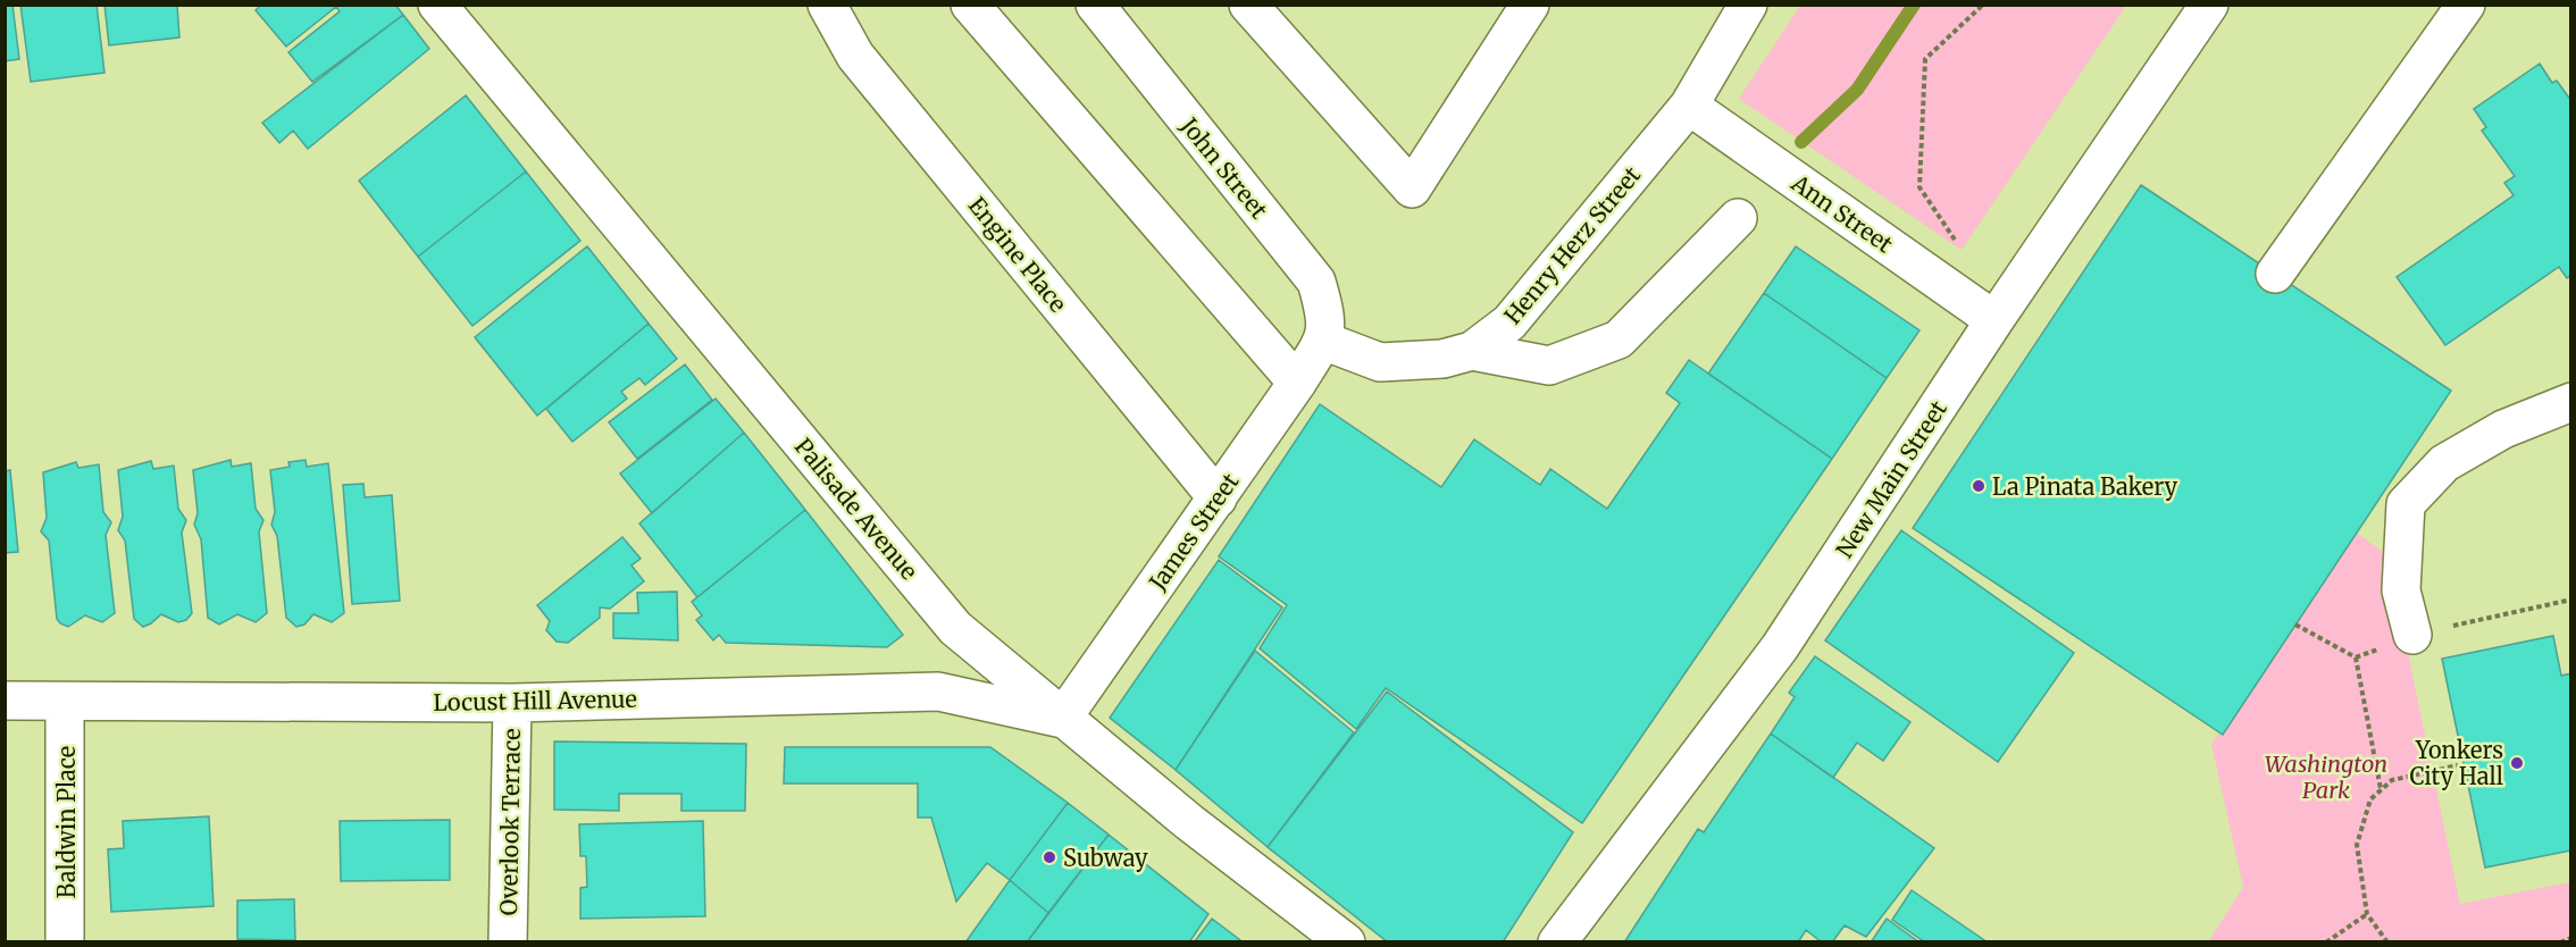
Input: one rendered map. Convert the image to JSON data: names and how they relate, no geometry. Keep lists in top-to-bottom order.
{
  "streets": {
    "street": [
      "John Street",
      "Ann Street",
      "Henry Herz Street",
      "Engine Place",
      "New Main Street",
      "Palisade Avenue",
      "James Street",
      "Locust Hill Avenue",
      "Baldwin Place",
      "Overlook Terrace"
    ]
  },
  "crossings": [
    ["John Street", "Henry Herz Street"],
    ["John Street", "James Street"],
    ["Ann Street", "Henry Herz Street"],
    ["Ann Street", "New Main Street"],
    ["Henry Herz Street", "James Street"],
    ["Engine Place", "James Street"],
    ["Palisade Avenue", "James Street"],
    ["Palisade Avenue", "Locust Hill Avenue"],
    ["James Street", "Locust Hill Avenue"],
    ["Locust Hill Avenue", "Baldwin Place"],
    ["Locust Hill Avenue", "Overlook Terrace"]
  ],
  "parks": ["Washington Park"],
  "places": ["La Pinata Bakery", "Yonkers City Hall", "Subway"]
}
